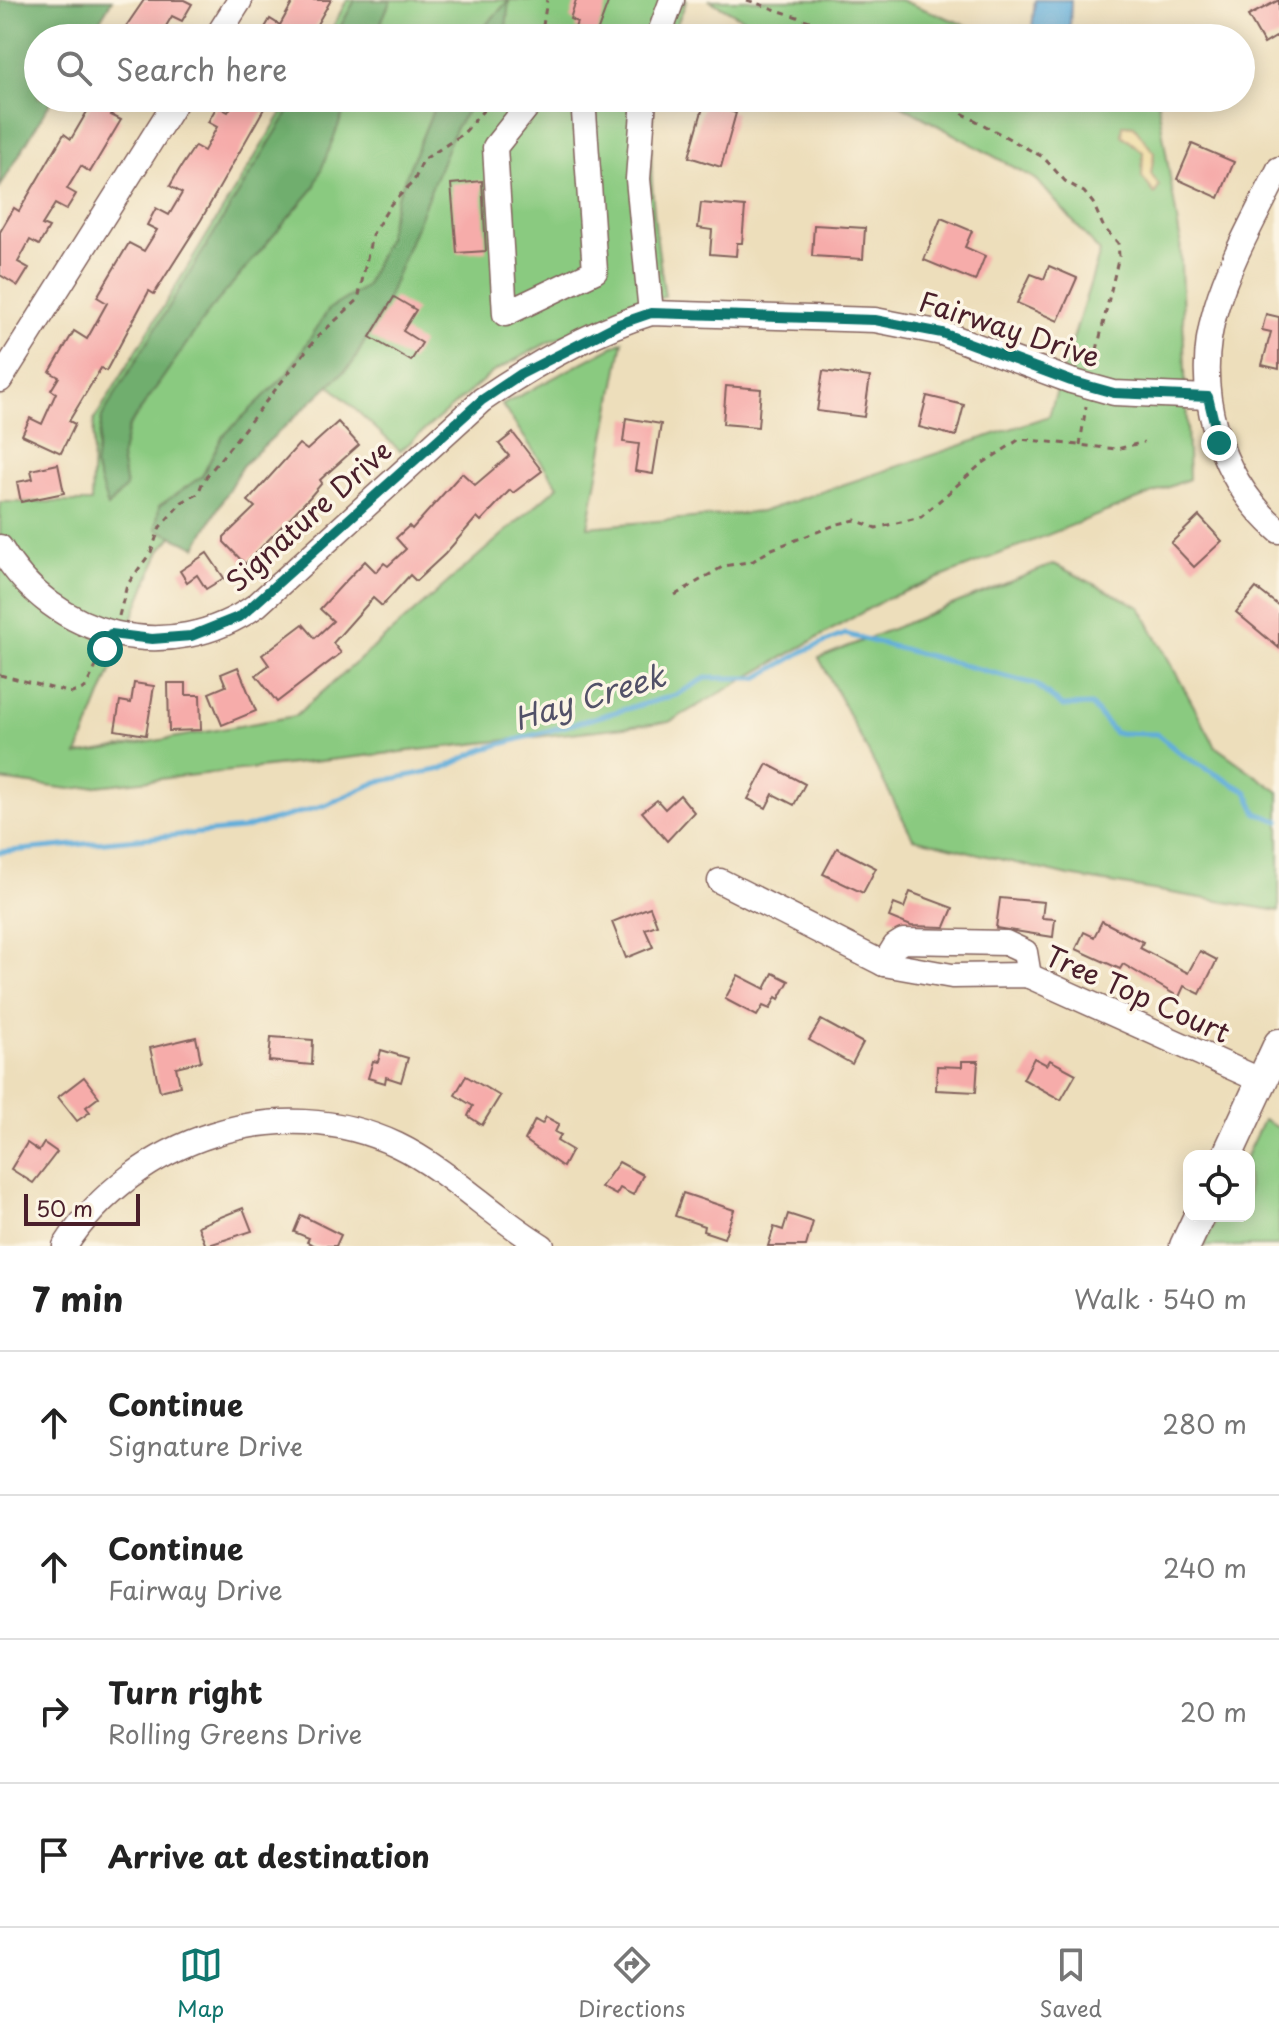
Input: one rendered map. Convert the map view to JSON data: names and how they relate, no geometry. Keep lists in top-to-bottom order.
{
  "streets": {
    "street": ["Fairway Drive", "Signature Drive", "Tree Top Court"]
  },
  "crossings": [
    ["Fairway Drive", "Signature Drive"]
  ],
  "water": ["Hay Creek"],
  "scale_bar": "50 m",
  "page": {
    "search": "Search here",
    "scale": "50 m",
    "heading": ["7 min", "Walk · 540 m"],
    "list": [
      ["Continue", "Signature Drive", "280 m"],
      ["Continue", "Fairway Drive", "240 m"],
      ["Turn right", "Rolling Greens Drive", "20 m"],
      "Arrive at destination"
    ],
    "nav": ["Map", "Directions", "Saved"]
  }
}
